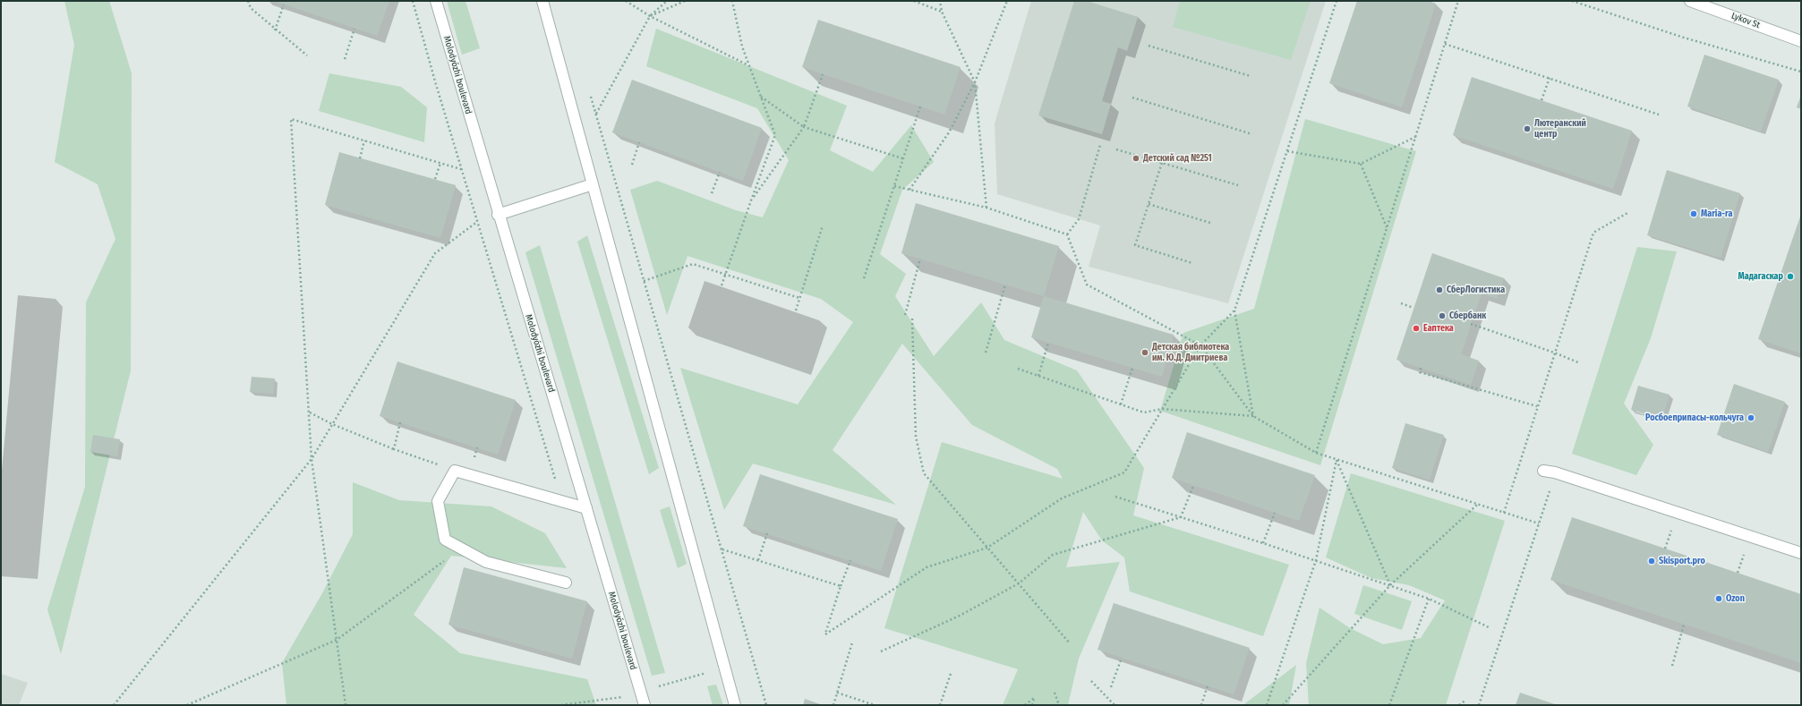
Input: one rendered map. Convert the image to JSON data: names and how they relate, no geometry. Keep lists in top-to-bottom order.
{
  "streets": {
    "street": ["Lykov St", "Molodyózhi boulevard"]
  },
  "places": [
    "Лютеранский центр",
    "Детский сад №251",
    "Maria-ra",
    "Мадагаскар",
    "СберЛогистика",
    "Сбербанк",
    "Еаптека",
    "Детская библиотека им. Ю.Д. Дмитриева",
    "Росбоеприпасы-кольчуга",
    "Skisport.pro",
    "Ozon"
  ]
}
